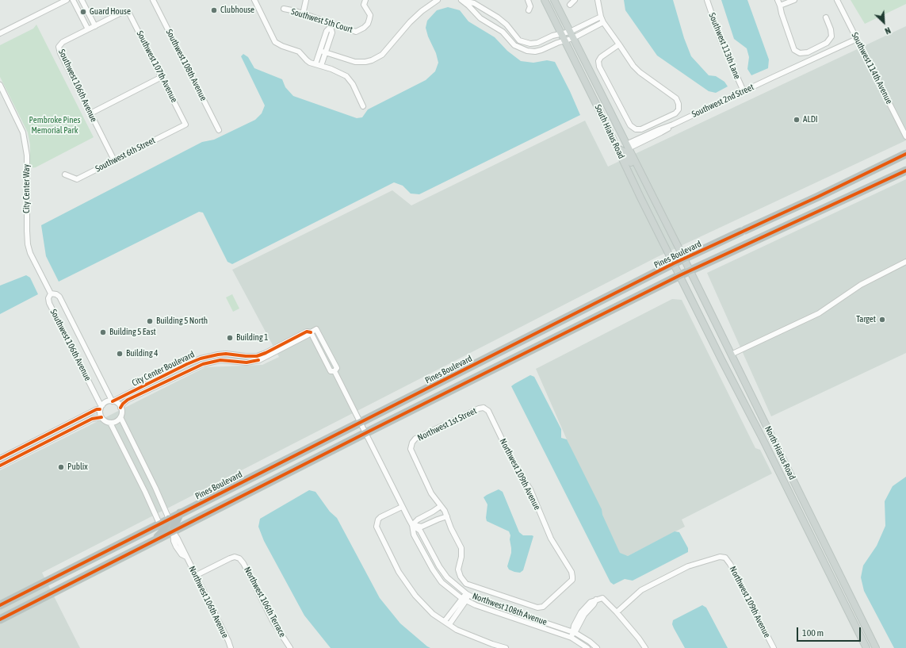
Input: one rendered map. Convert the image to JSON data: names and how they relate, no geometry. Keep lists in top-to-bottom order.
{
  "streets": {
    "highway": ["Pines Boulevard"],
    "main road": ["South Hiatus Road", "North Hiatus Road"],
    "street": [
      "Southwest 5th Court",
      "Southwest 113th Lane",
      "Southwest 108th Avenue",
      "Southwest 107th Avenue",
      "Southwest 114th Avenue",
      "Southwest 106th Avenue",
      "Southwest 2nd Street",
      "Southwest 6th Street",
      "City Center Way",
      "City Center Boulevard",
      "Northwest 1st Street",
      "Northwest 109th Avenue",
      "Northwest 106th Avenue",
      "Northwest 106th Terrace",
      "Northwest 108th Avenue"
    ]
  },
  "crossings": [
    ["Southwest 113th Lane", "Southwest 2nd Street"],
    ["Southwest 107th Avenue", "Southwest 6th Street"],
    ["Southwest 114th Avenue", "Southwest 2nd Street"],
    ["Southwest 106th Avenue", "Southwest 6th Street"],
    ["Southwest 106th Avenue", "City Center Way"],
    ["Southwest 106th Avenue", "City Center Boulevard"],
    ["Southwest 2nd Street", "South Hiatus Road"],
    ["South Hiatus Road", "Pines Boulevard"],
    ["South Hiatus Road", "North Hiatus Road"],
    ["Pines Boulevard", "North Hiatus Road"],
    ["Pines Boulevard", "Northwest 108th Avenue"],
    ["City Center Boulevard", "Northwest 108th Avenue"],
    ["Northwest 1st Street", "Northwest 109th Avenue"],
    ["Northwest 106th Avenue", "Northwest 106th Terrace"]
  ],
  "parks": ["Pembroke Pines Memorial Park"],
  "places": [
    "Clubhouse",
    "Guard House",
    "ALDI",
    "Target",
    "Building 5 North",
    "Building 5 East",
    "Building 1",
    "Building 4",
    "Publix"
  ],
  "scale_bar": "100 m",
  "north": "bottom right"
}
